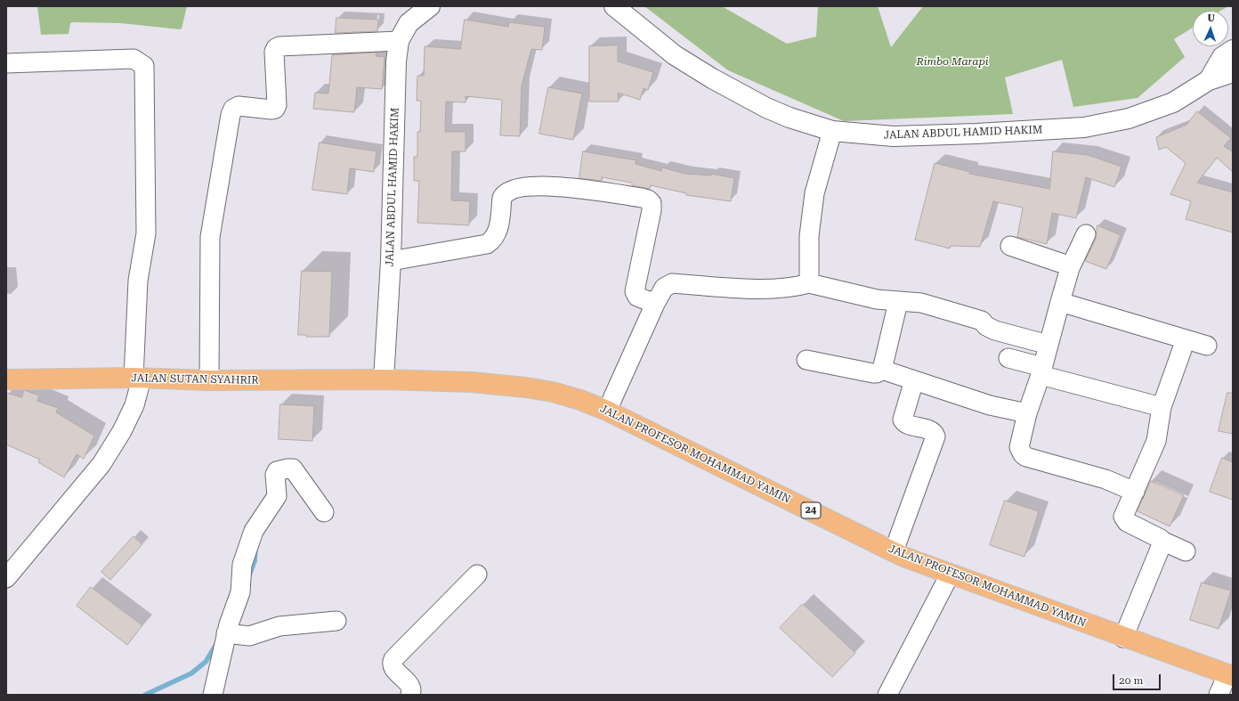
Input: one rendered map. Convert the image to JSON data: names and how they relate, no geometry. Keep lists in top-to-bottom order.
{
  "streets": {
    "highway": ["JALAN SUTAN SYAHRIR", "JALAN PROFESOR MOHAMMAD YAMIN", "24"],
    "main road": ["JALAN ABDUL HAMID HAKIM"]
  },
  "crossings": [
    ["JALAN ABDUL HAMID HAKIM", "JALAN SUTAN SYAHRIR"],
    ["JALAN ABDUL HAMID HAKIM", "JALAN PROFESOR MOHAMMAD YAMIN"],
    ["JALAN SUTAN SYAHRIR", "JALAN PROFESOR MOHAMMAD YAMIN"]
  ],
  "parks": ["Rimbo Marapi"],
  "scale_bar": "20 m",
  "north": "top"
}
